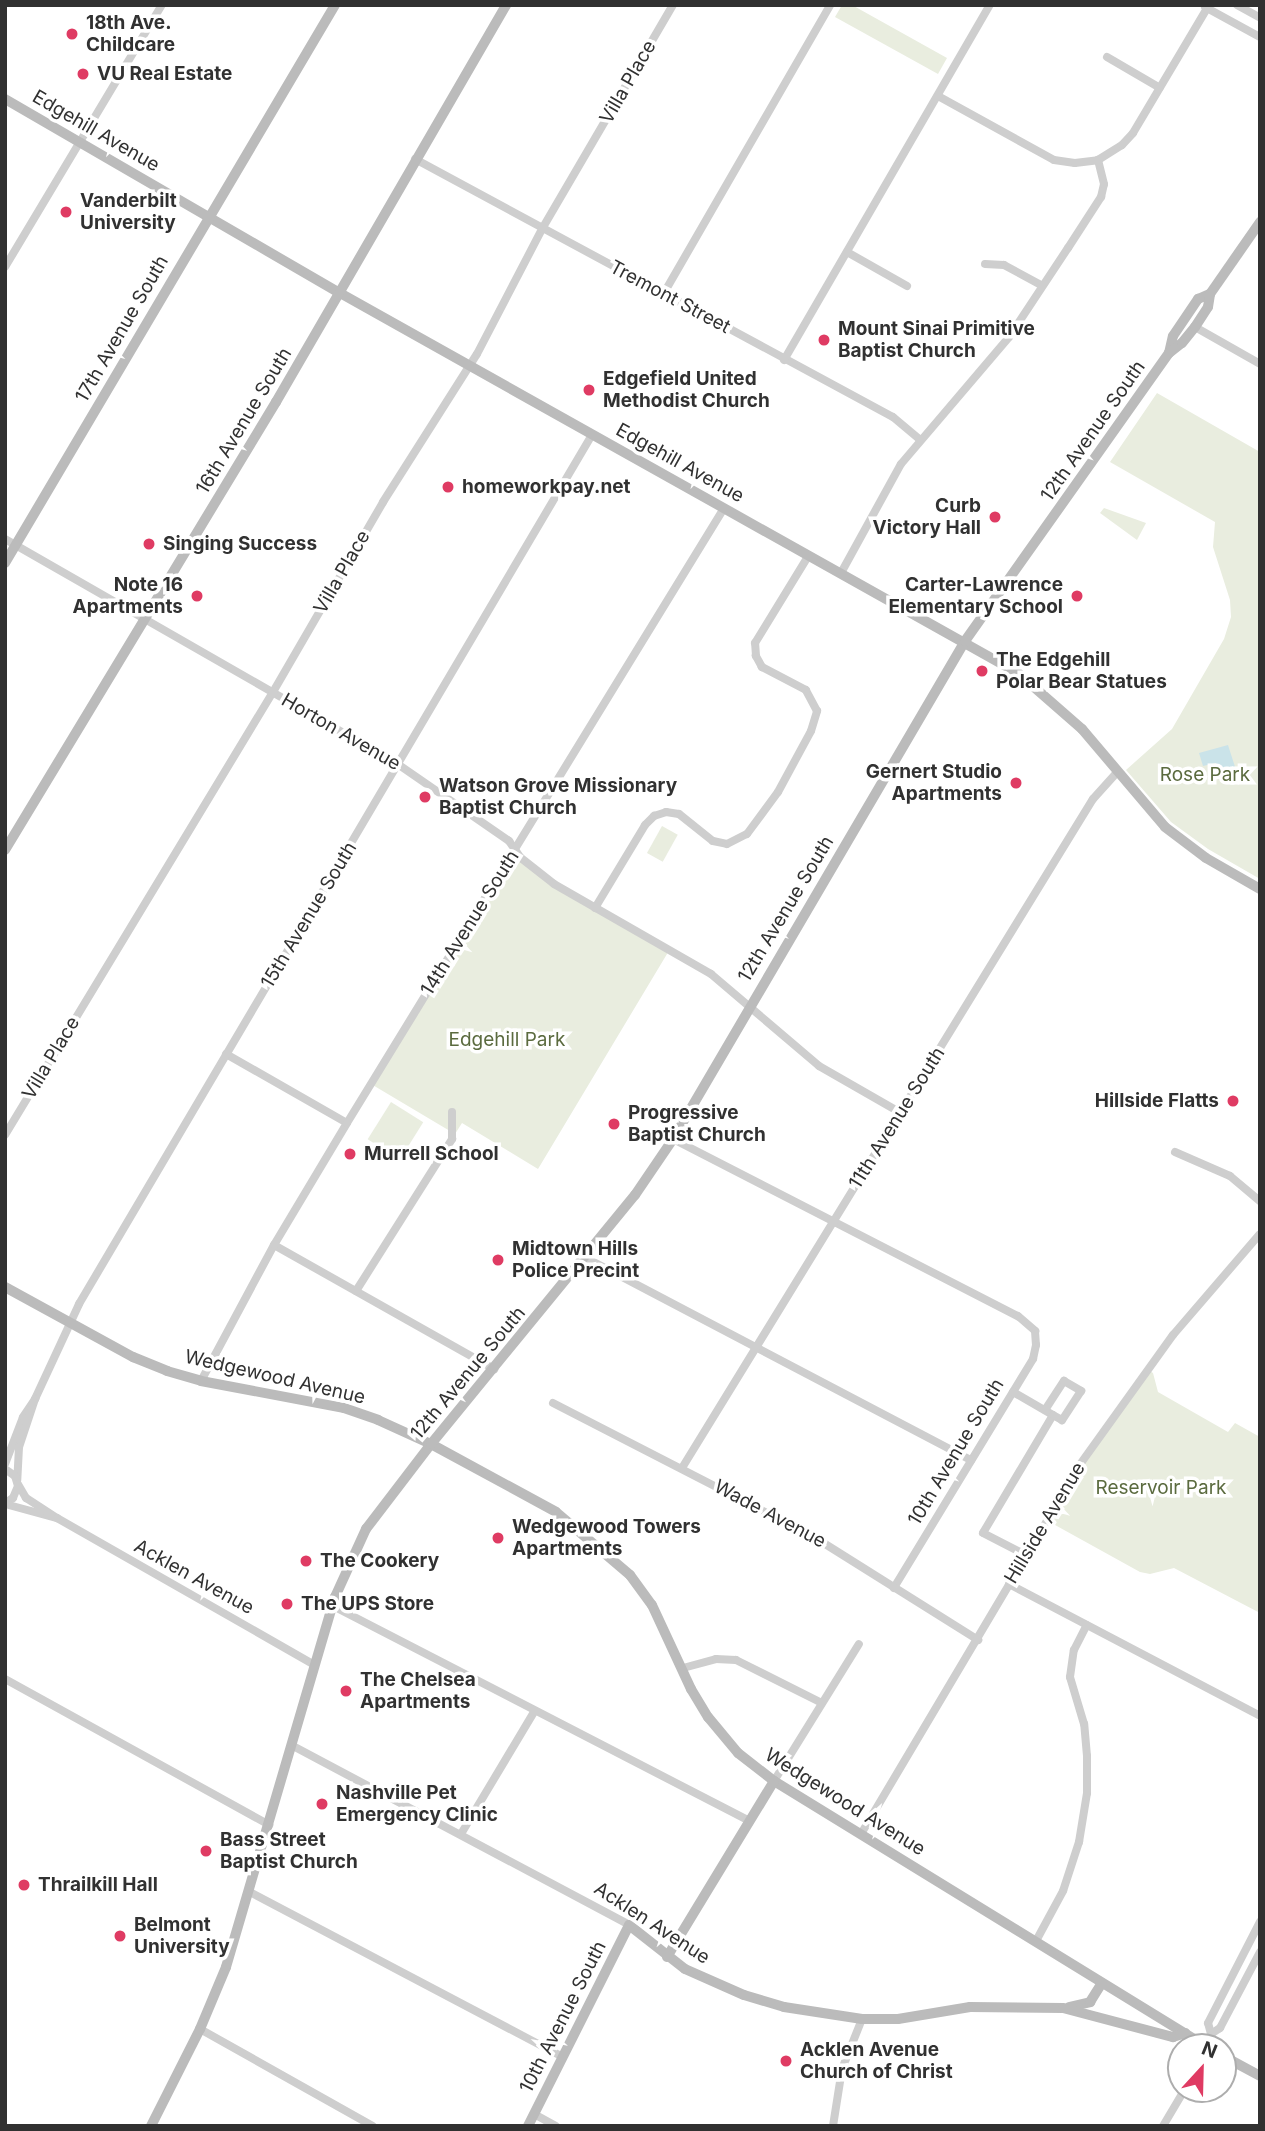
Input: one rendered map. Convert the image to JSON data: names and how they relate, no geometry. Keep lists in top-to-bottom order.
{
  "streets": {
    "main road": [
      "Edgehill Avenue",
      "17th Avenue South",
      "16th Avenue South",
      "12th Avenue South",
      "Wedgewood Avenue",
      "10th Avenue South",
      "Acklen Avenue"
    ],
    "street": [
      "Villa Place",
      "Tremont Street",
      "Horton Avenue",
      "15th Avenue South",
      "14th Avenue South",
      "11th Avenue South",
      "Wade Avenue",
      "Hillside Avenue"
    ]
  },
  "crossings": [
    ["Villa Place", "Edgehill Avenue"],
    ["Villa Place", "Tremont Street"],
    ["Villa Place", "Horton Avenue"],
    ["Edgehill Avenue", "17th Avenue South"],
    ["Edgehill Avenue", "16th Avenue South"],
    ["Edgehill Avenue", "12th Avenue South"],
    ["Edgehill Avenue", "15th Avenue South"],
    ["Edgehill Avenue", "14th Avenue South"],
    ["Edgehill Avenue", "11th Avenue South"],
    ["Tremont Street", "16th Avenue South"],
    ["17th Avenue South", "Horton Avenue"],
    ["16th Avenue South", "Horton Avenue"],
    ["12th Avenue South", "Horton Avenue"],
    ["12th Avenue South", "Wedgewood Avenue"],
    ["12th Avenue South", "Acklen Avenue"],
    ["Horton Avenue", "15th Avenue South"],
    ["Horton Avenue", "14th Avenue South"],
    ["Horton Avenue", "11th Avenue South"],
    ["15th Avenue South", "Wedgewood Avenue"],
    ["15th Avenue South", "Acklen Avenue"],
    ["14th Avenue South", "Wedgewood Avenue"],
    ["11th Avenue South", "10th Avenue South"],
    ["11th Avenue South", "Wade Avenue"],
    ["Wedgewood Avenue", "Hillside Avenue"],
    ["10th Avenue South", "Wade Avenue"],
    ["10th Avenue South", "Acklen Avenue"],
    ["Wade Avenue", "Hillside Avenue"]
  ],
  "parks": ["Rose Park", "Edgehill Park", "Reservoir Park"],
  "places": [
    "18th Ave. Childcare",
    "VU Real Estate",
    "Vanderbilt University",
    "Mount Sinai Primitive Baptist Church",
    "Edgefield United Methodist Church",
    "homeworkpay.net",
    "Curb Victory Hall",
    "Singing Success",
    "Note 16 Apartments",
    "Carter-Lawrence Elementary School",
    "The Edgehill Polar Bear Statues",
    "Gernert Studio Apartments",
    "Watson Grove Missionary Baptist Church",
    "Hillside Flatts",
    "Progressive Baptist Church",
    "Murrell School",
    "Midtown Hills Police Precint",
    "Wedgewood Towers Apartments",
    "The Cookery",
    "The UPS Store",
    "The Chelsea Apartments",
    "Nashville Pet Emergency Clinic",
    "Bass Street Baptist Church",
    "Thrailkill Hall",
    "Belmont University",
    "Acklen Avenue Church of Christ"
  ],
  "north": "top"
}
